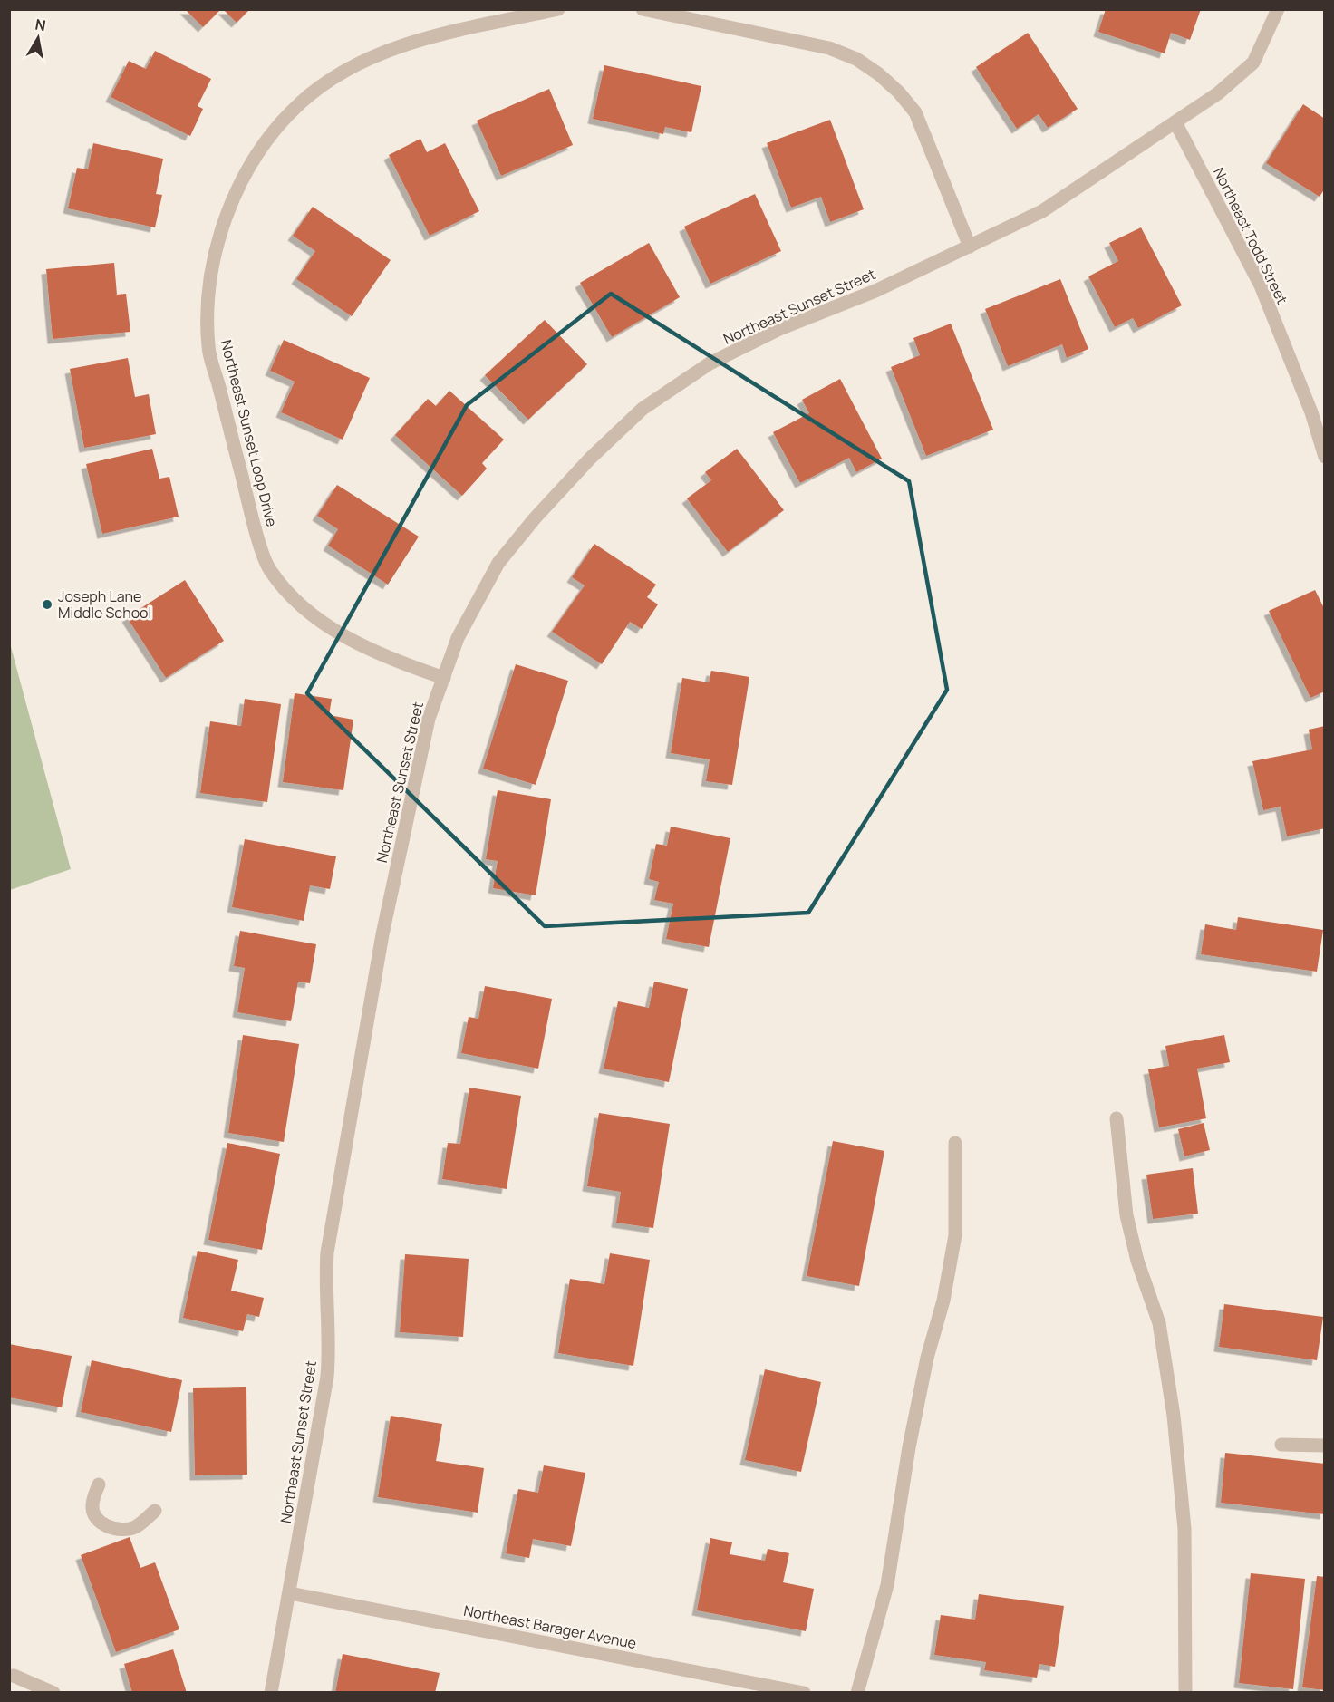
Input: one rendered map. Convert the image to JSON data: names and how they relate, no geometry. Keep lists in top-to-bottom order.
{
  "streets": {
    "street": [
      "Northeast Todd Street",
      "Northeast Sunset Street",
      "Northeast Sunset Loop Drive",
      "Northeast Barager Avenue"
    ]
  },
  "crossings": [
    ["Northeast Todd Street", "Northeast Sunset Street"],
    ["Northeast Sunset Street", "Northeast Sunset Loop Drive"],
    ["Northeast Sunset Street", "Northeast Barager Avenue"]
  ],
  "places": ["Joseph Lane Middle School"],
  "north": "top"
}
